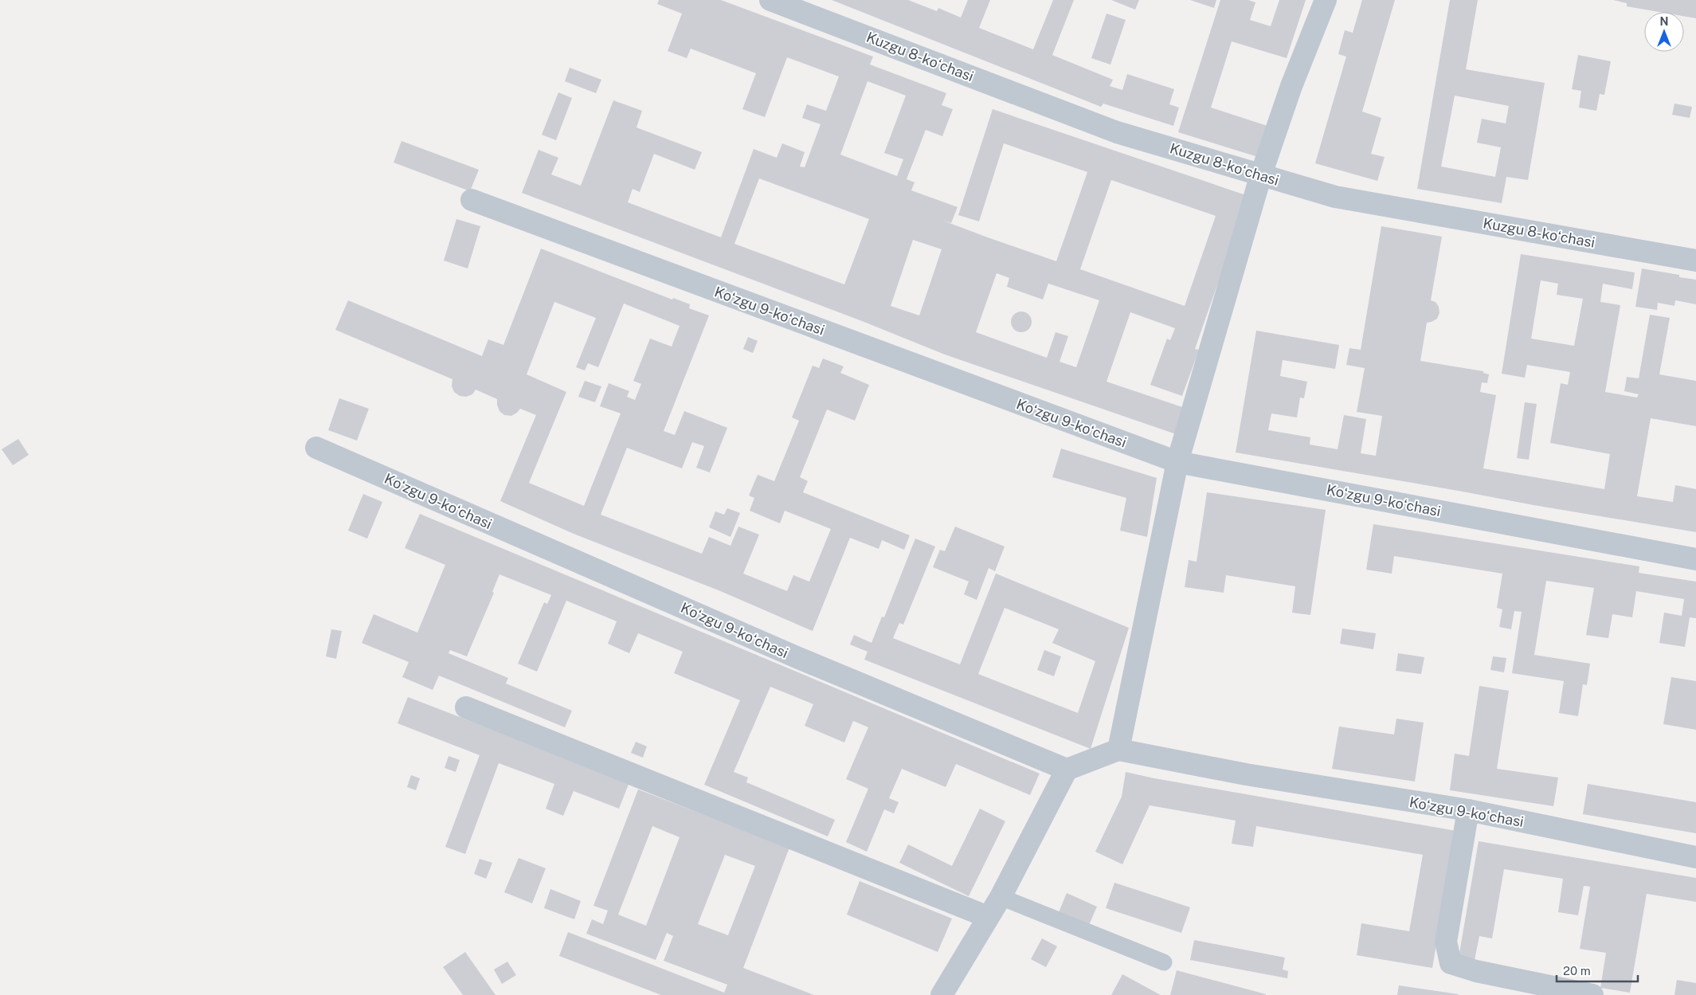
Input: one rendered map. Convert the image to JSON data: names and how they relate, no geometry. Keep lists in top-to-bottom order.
{
  "streets": {
    "street": ["Kuzgu 8-koʻchasi", "Koʻzgu 9-koʻchasi"]
  },
  "scale_bar": "20 m",
  "north": "top"
}
